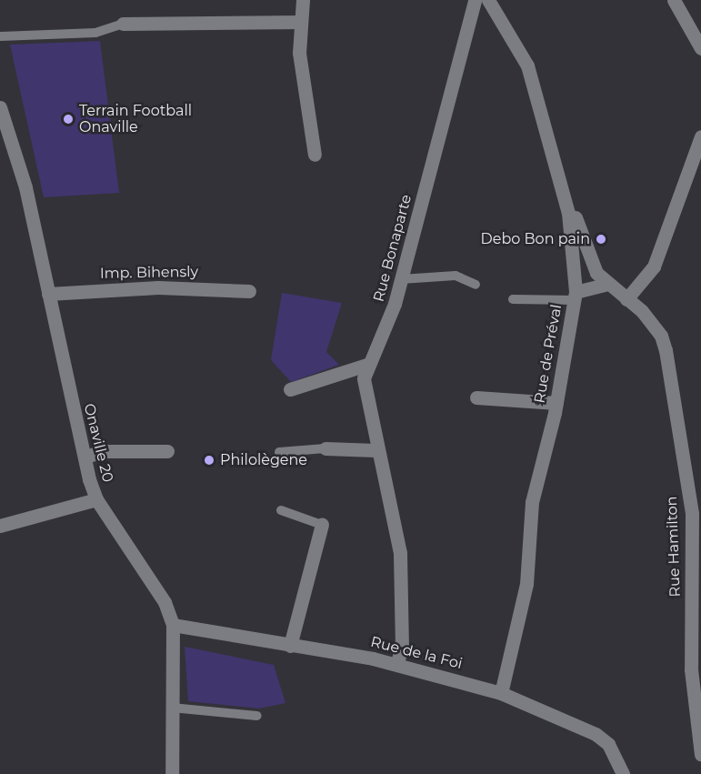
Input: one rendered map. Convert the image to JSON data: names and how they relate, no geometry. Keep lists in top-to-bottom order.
{
  "streets": {
    "street": [
      "Rue Bonaparte",
      "Imp. Bihensly",
      "Rue de Préval",
      "Onaville 20",
      "Rue Hamilton",
      "Rue de la Foi"
    ]
  },
  "crossings": [
    ["Rue Bonaparte", "Rue de la Foi"],
    ["Imp. Bihensly", "Onaville 20"],
    ["Rue de Préval", "Rue Hamilton"],
    ["Rue de Préval", "Rue de la Foi"],
    ["Onaville 20", "Rue de la Foi"]
  ],
  "places": ["Terrain Football Onaville", "Debo Bon pain", "Philolègene"]
}
